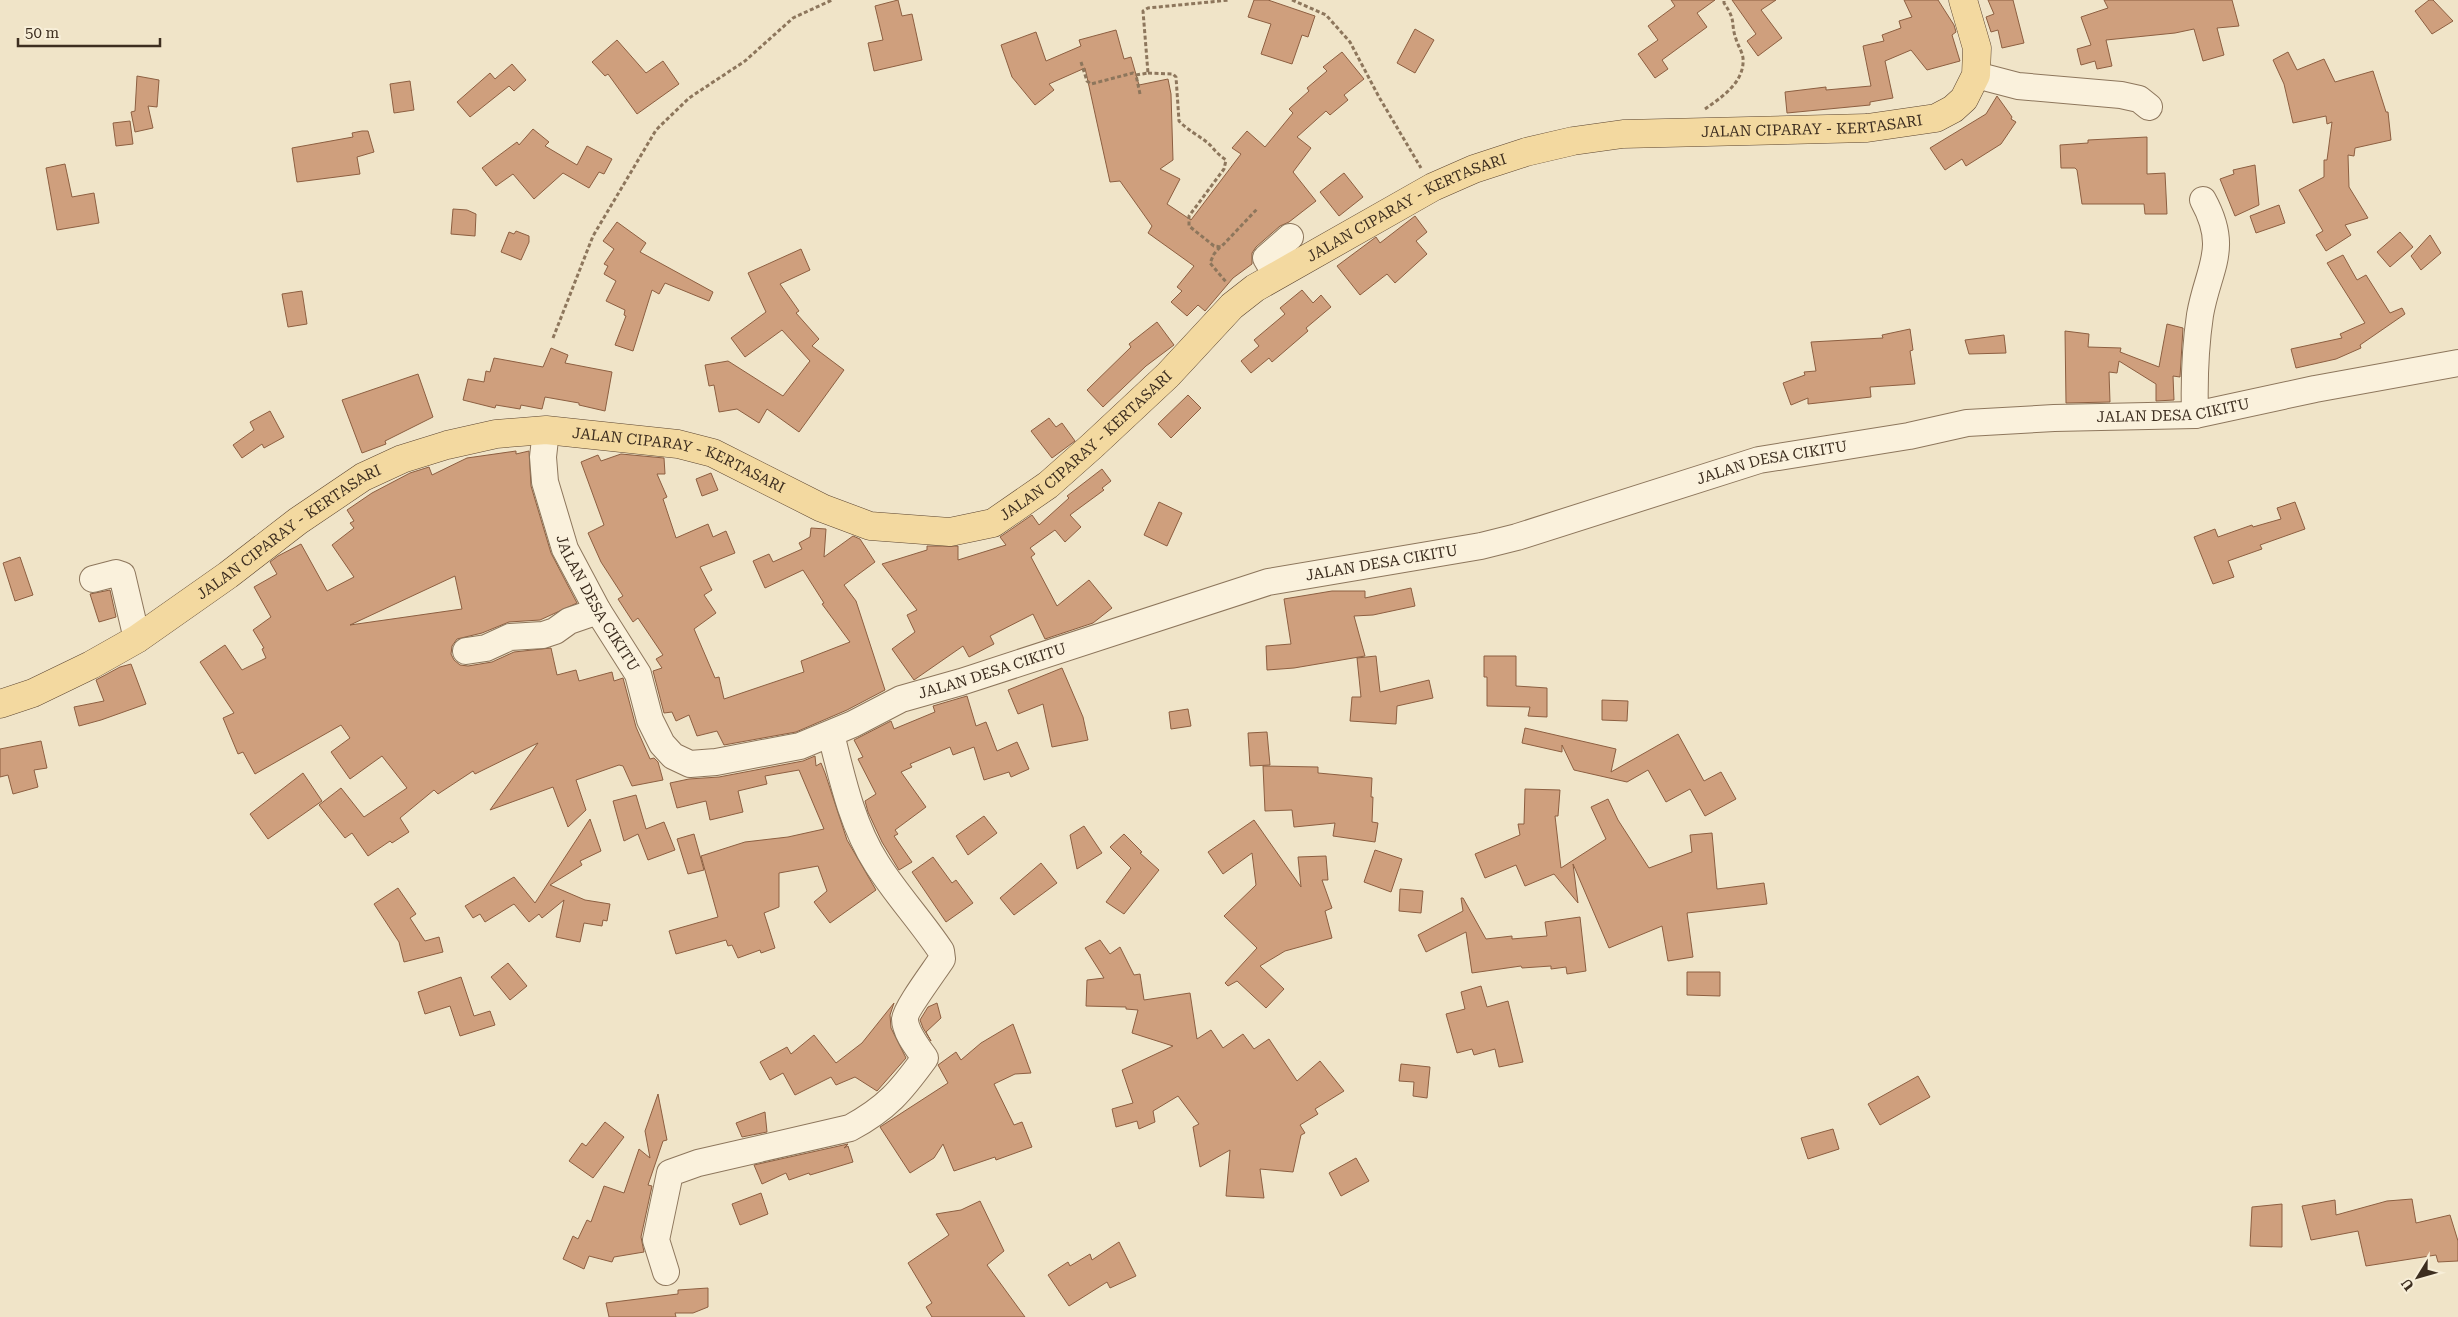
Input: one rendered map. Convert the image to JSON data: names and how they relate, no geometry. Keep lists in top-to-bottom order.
{
  "streets": {
    "main road": ["JALAN CIPARAY - KERTASARI"],
    "street": ["JALAN DESA CIKITU"]
  },
  "crossings": [
    ["JALAN CIPARAY - KERTASARI", "JALAN DESA CIKITU"]
  ],
  "scale_bar": "50 m",
  "north": "bottom left"
}
